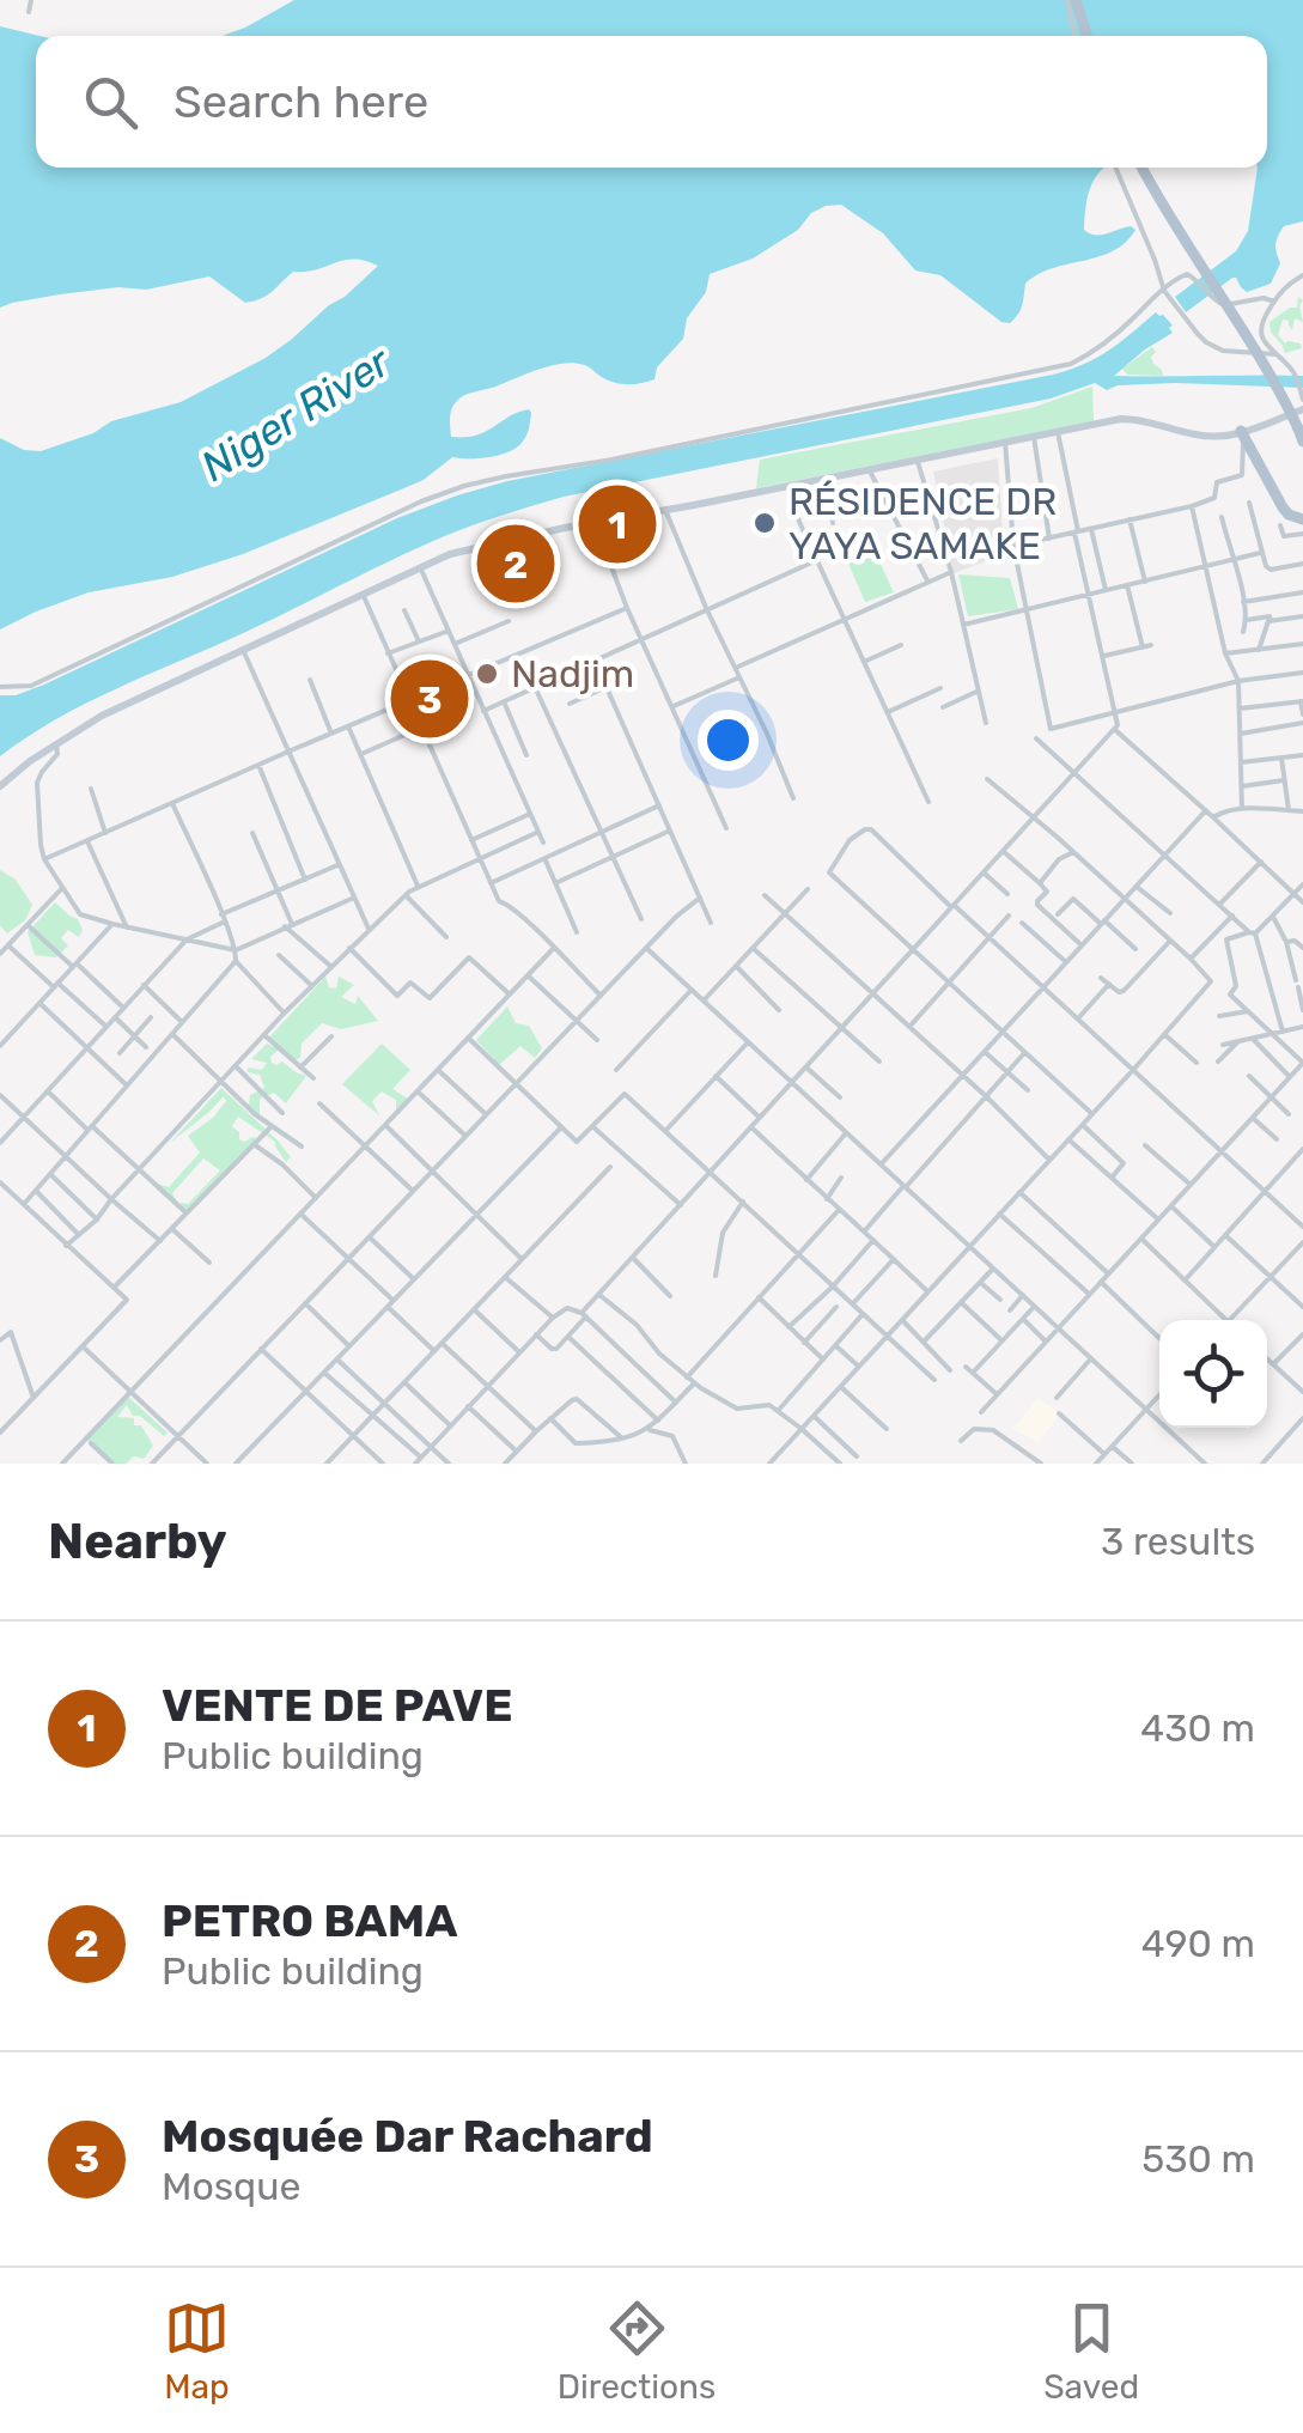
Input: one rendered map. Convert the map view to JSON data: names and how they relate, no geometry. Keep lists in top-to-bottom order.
{
  "water": ["Niger River"],
  "places": ["RÉSIDENCE DR YAYA SAMAKE", "Nadjim"],
  "page": {
    "search": "Search here",
    "pins": ["1", "2", "3"],
    "heading": ["Nearby", "3 results"],
    "list": [
      {
        "mark": "1",
        "name": "VENTE DE PAVE",
        "note": "Public building",
        "value": "430 m"
      },
      {
        "mark": "2",
        "name": "PETRO BAMA",
        "note": "Public building",
        "value": "490 m"
      },
      {
        "mark": "3",
        "name": "Mosquée Dar Rachard",
        "note": "Mosque",
        "value": "530 m"
      }
    ],
    "nav": ["Map", "Directions", "Saved"]
  }
}
